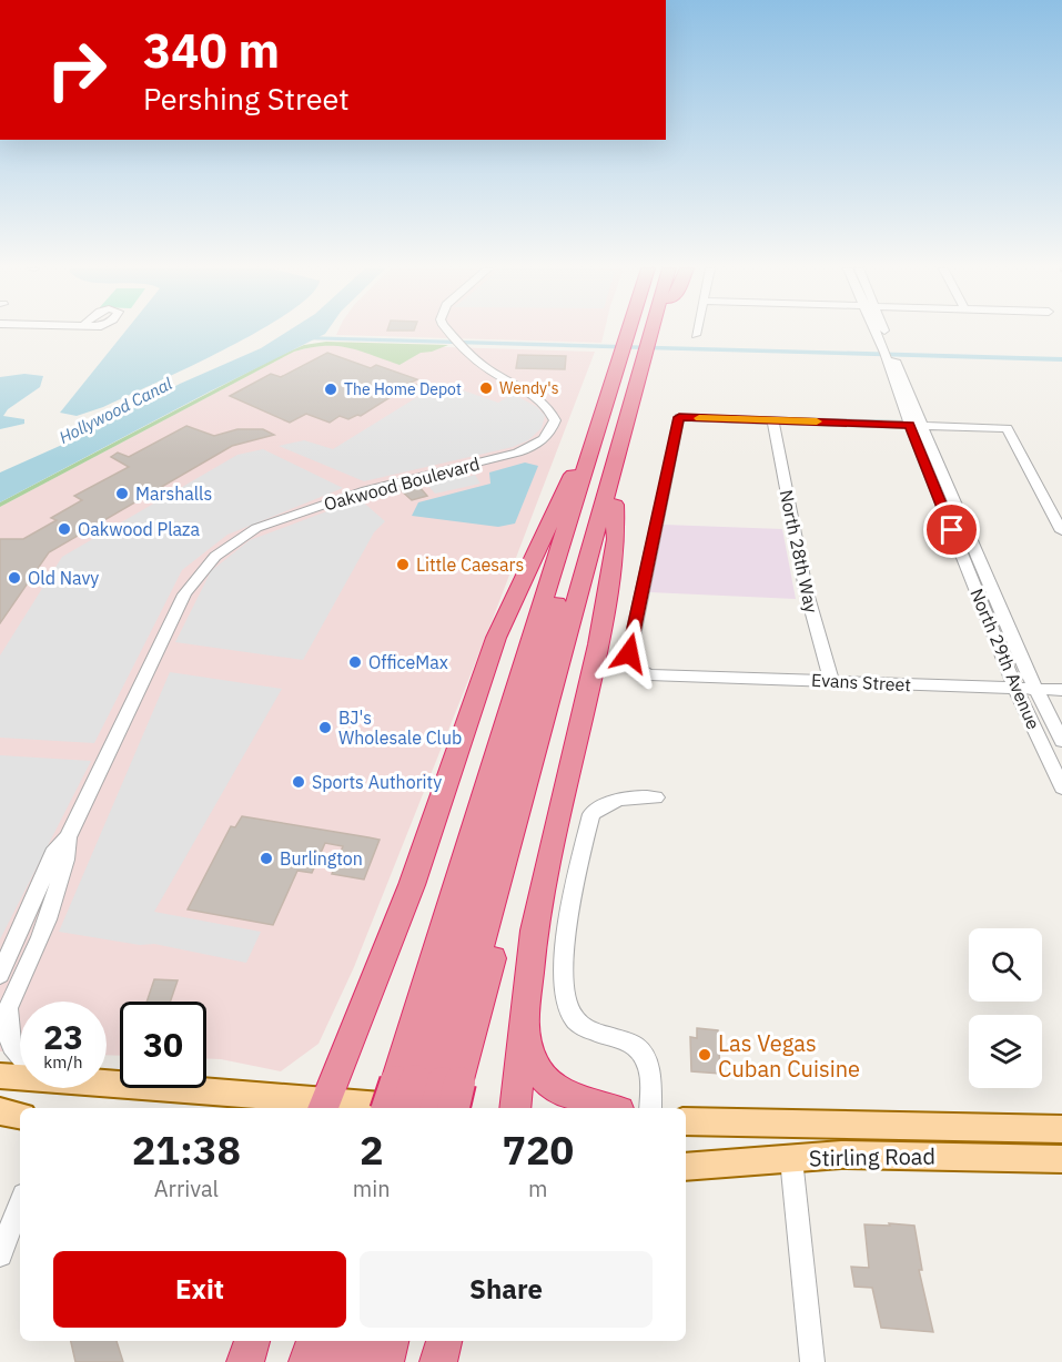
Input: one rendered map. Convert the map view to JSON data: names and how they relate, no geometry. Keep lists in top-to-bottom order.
{
  "streets": {
    "main road": ["Stirling Road"],
    "street": [
      "Oakwood Boulevard",
      "North 28th Way",
      "North 29th Avenue",
      "Evans Street"
    ]
  },
  "crossings": [
    ["North 28th Way", "Evans Street"],
    ["North 29th Avenue", "Evans Street"]
  ],
  "water": ["Hollywood Canal"],
  "places": [
    "Wendy's",
    "The Home Depot",
    "Marshalls",
    "Oakwood Plaza",
    "Little Caesars",
    "Old Navy",
    "OfficeMax",
    "BJ's Wholesale Club",
    "Sports Authority",
    "Burlington",
    "Las Vegas Cuban Cuisine"
  ],
  "page": {
    "turn": ["340 m", "Pershing Street"],
    "speed": "23 km/h",
    "limit": "30",
    "eta": [
      "21:38",
      "Arrival",
      "2",
      "min",
      "720",
      "m"
    ],
    "buttons": ["Exit", "Share"]
  }
}
